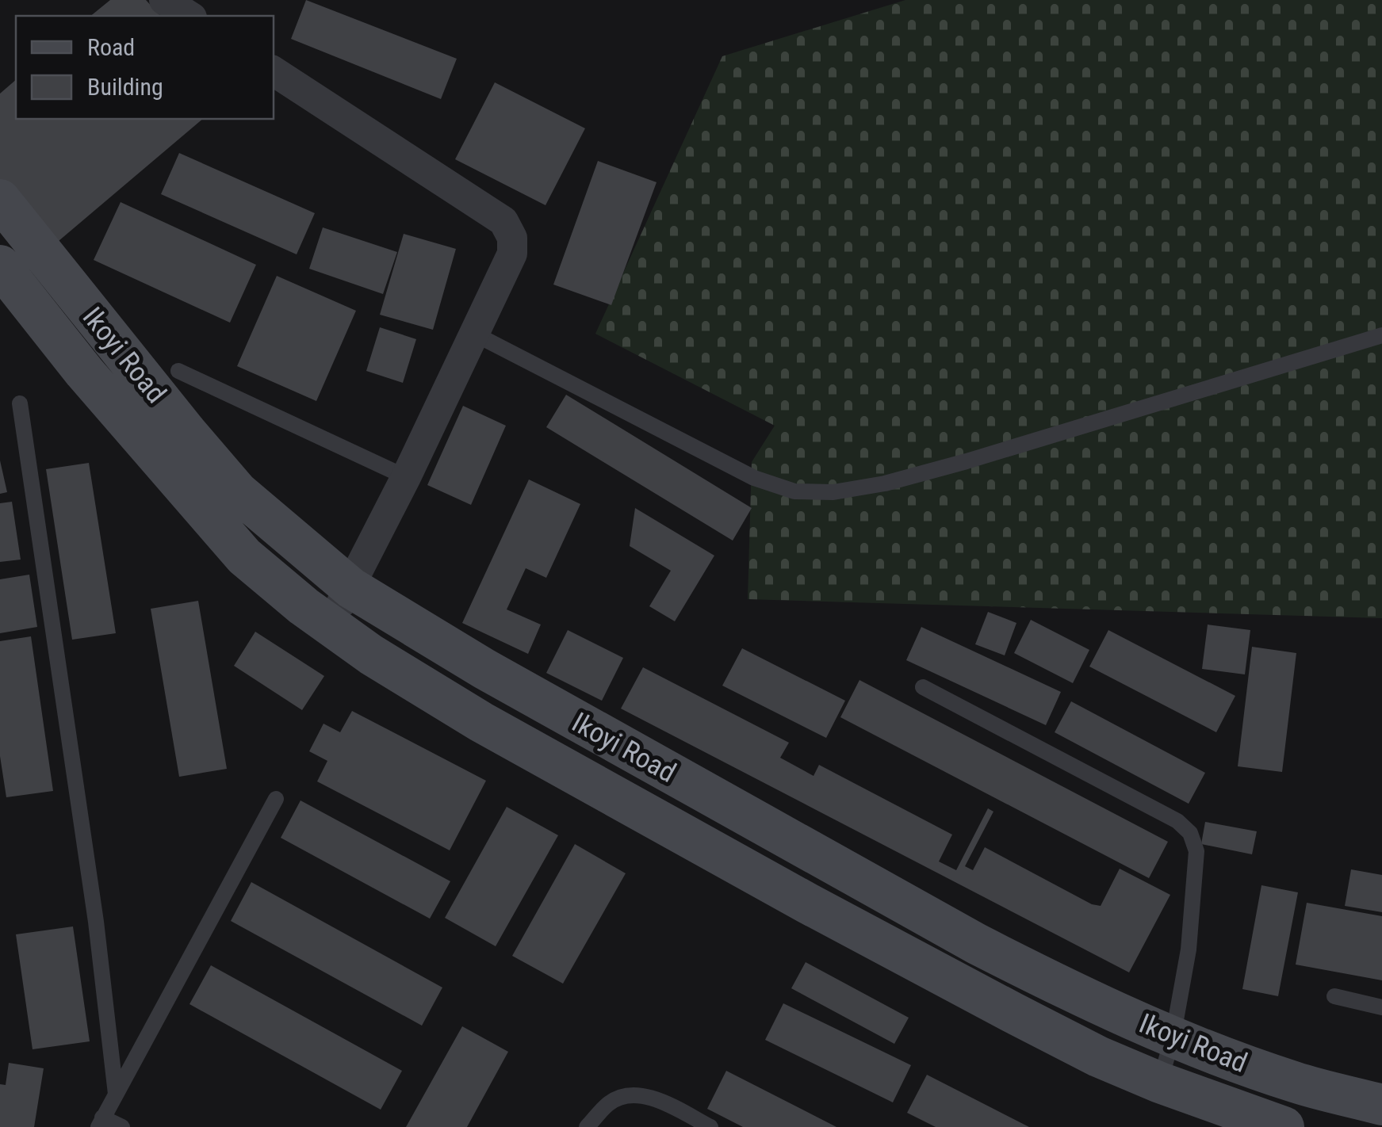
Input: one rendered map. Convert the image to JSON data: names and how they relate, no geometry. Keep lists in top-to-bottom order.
{
  "streets": {
    "main road": ["Ikoyi Road"]
  },
  "legend": ["Road", "Building"]
}
